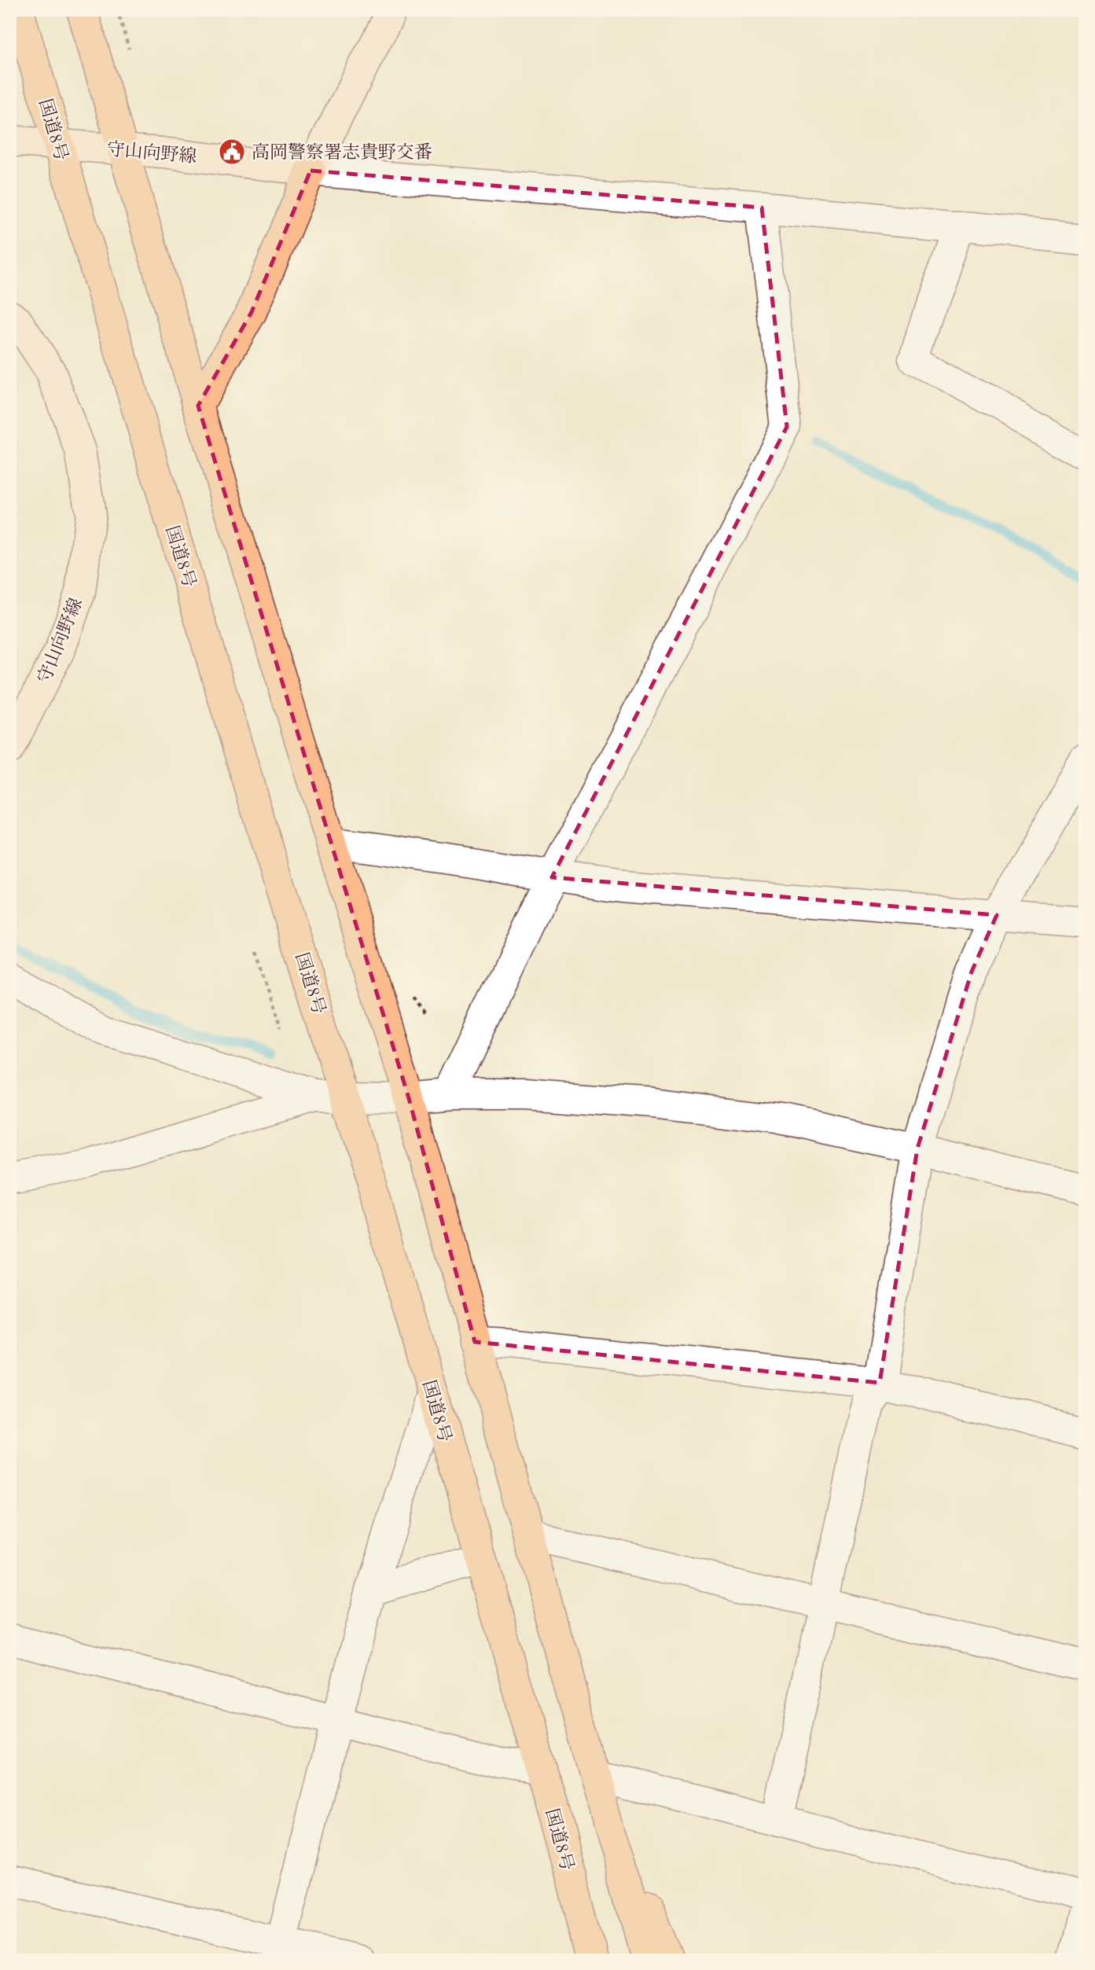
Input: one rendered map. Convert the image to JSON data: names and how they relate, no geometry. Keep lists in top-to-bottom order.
{
  "streets": {
    "highway": ["国道8号"],
    "main road": ["守山向野線"]
  },
  "crossings": [
    ["国道8号", "守山向野線"]
  ],
  "places": {
    "public building": ["高岡警察署志貴野交番"]
  }
}
